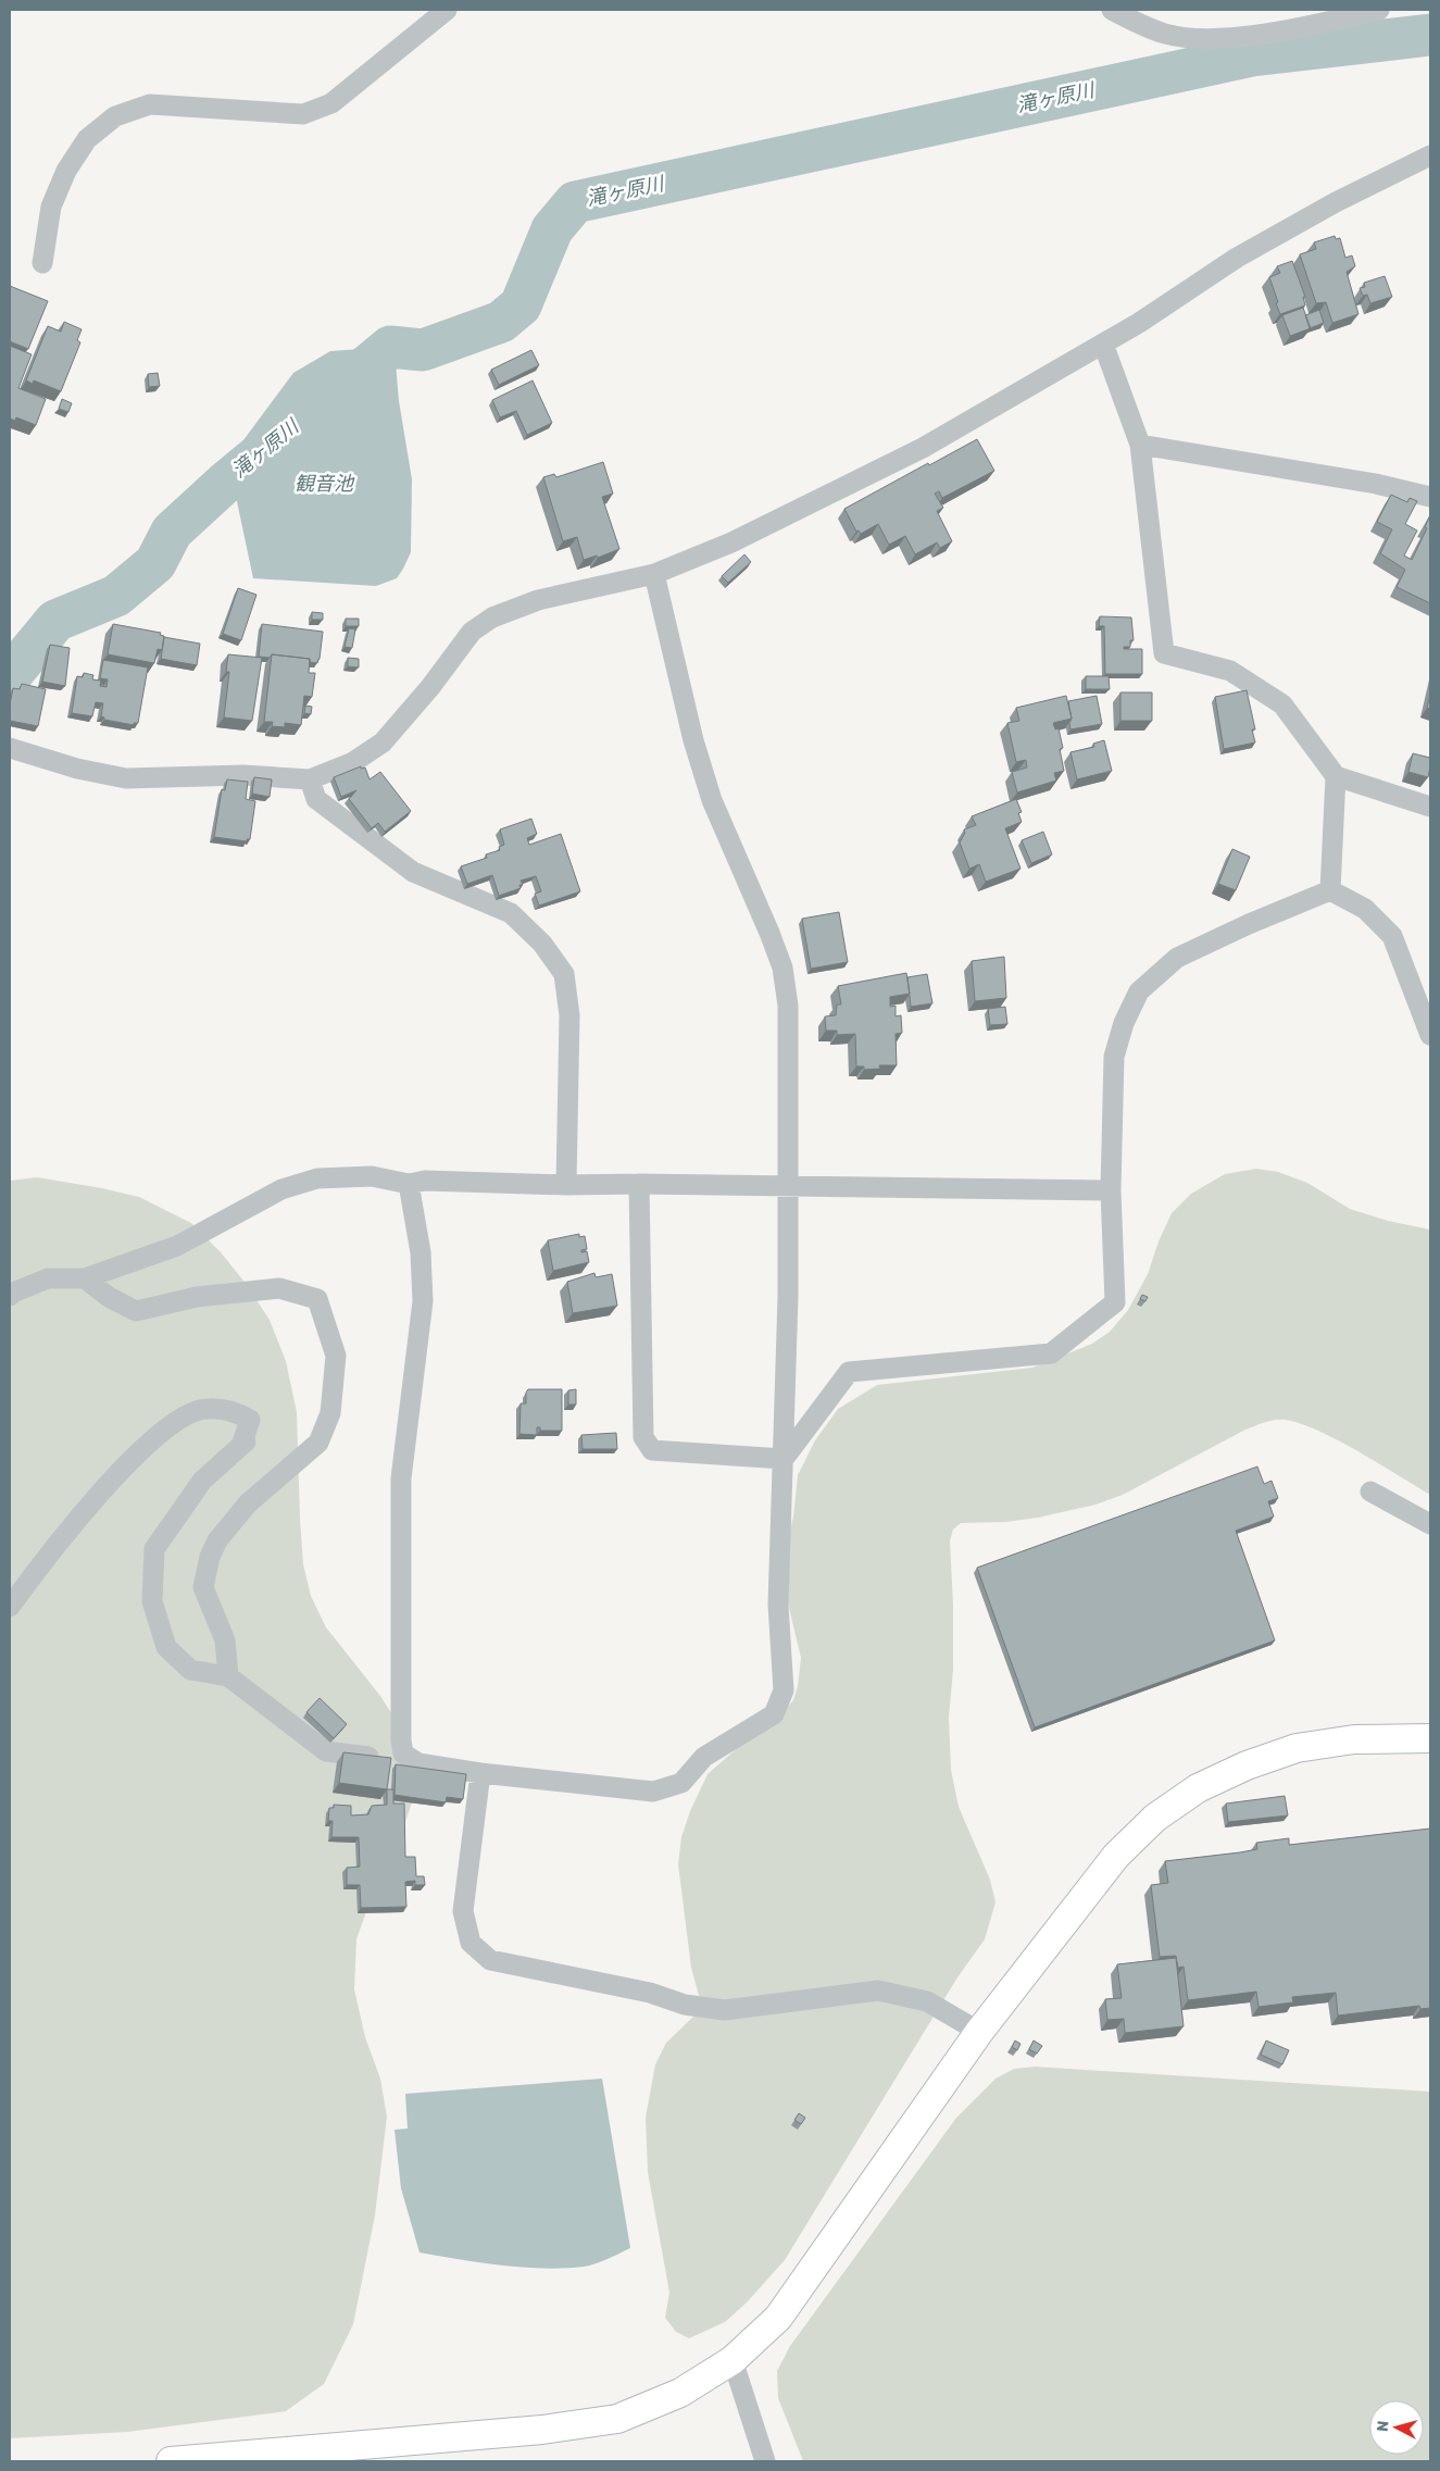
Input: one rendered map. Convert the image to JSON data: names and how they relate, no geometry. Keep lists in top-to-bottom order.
{
  "water": ["滝ヶ原川", "観音池"],
  "north": "left"
}
